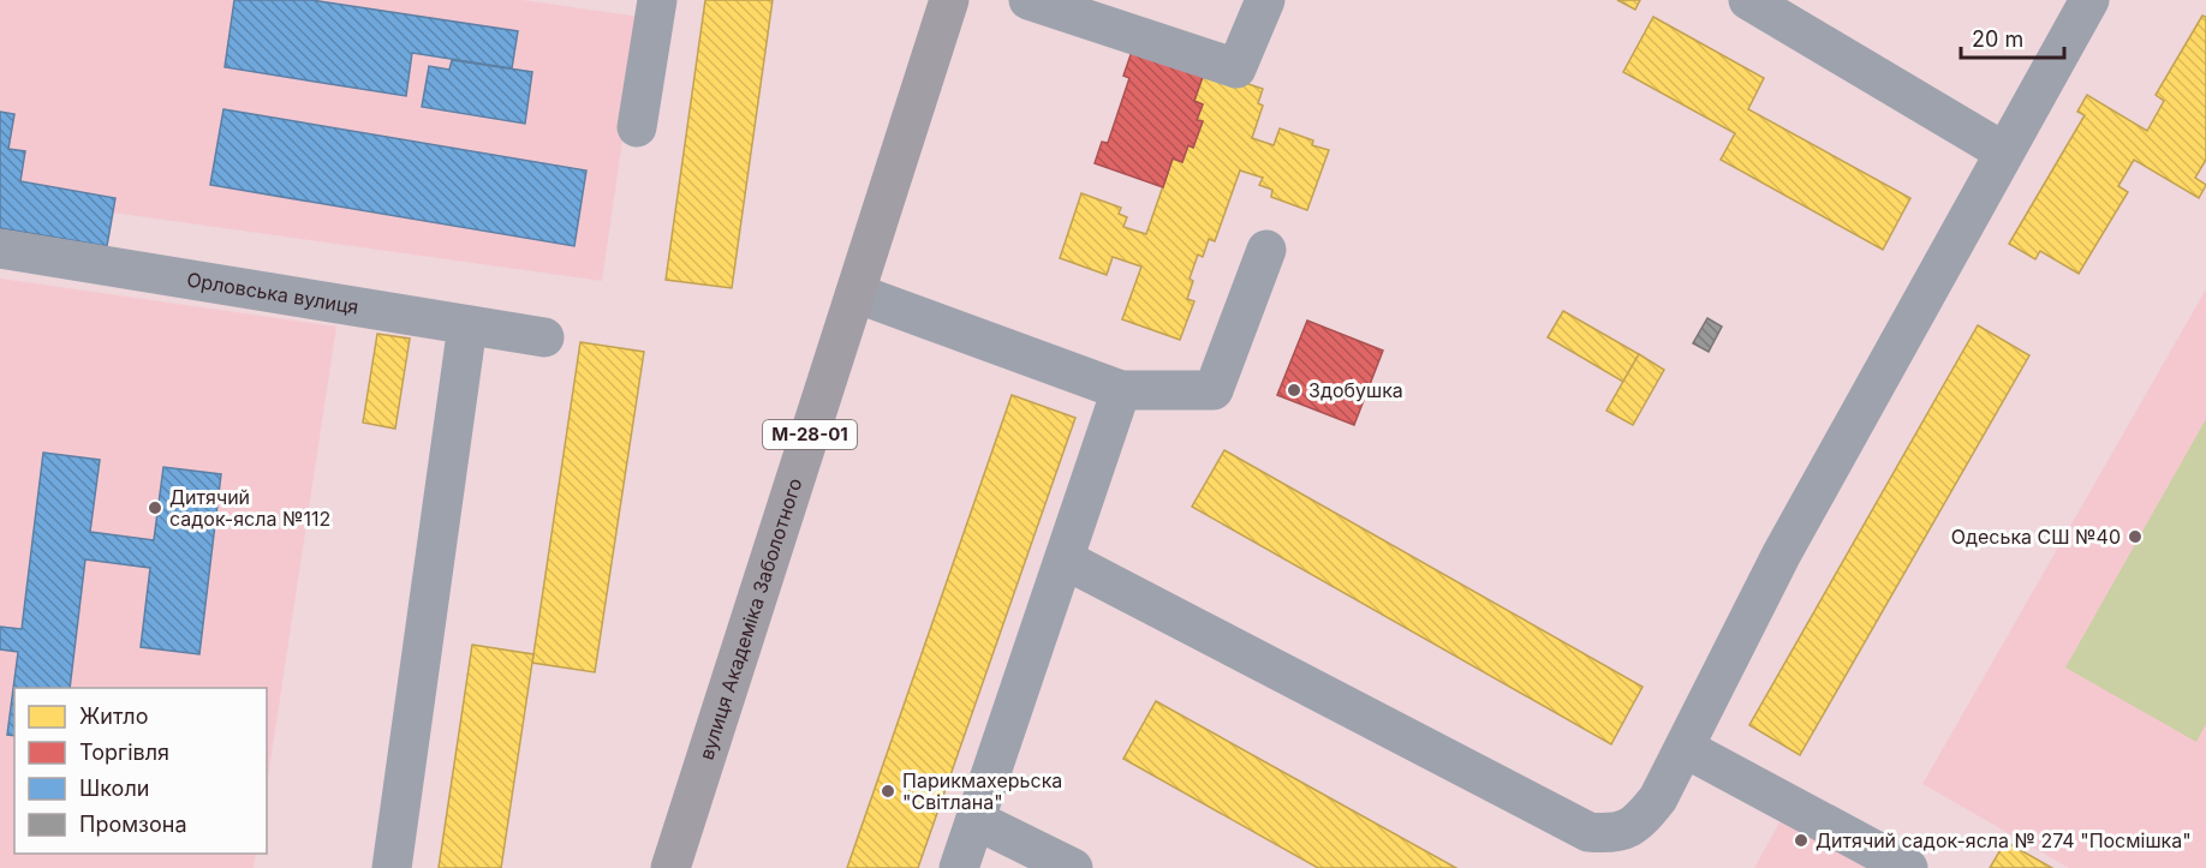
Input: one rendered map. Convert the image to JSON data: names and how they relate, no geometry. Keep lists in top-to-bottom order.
{
  "streets": {
    "highway": ["М-28-01", "вулиця Академіка Заболотного"],
    "street": ["Орловська вулиця"]
  },
  "places": [
    "Здобушка",
    "Дитячий садок-ясла №112",
    "Одеська СШ №40",
    "Парикмахерьска \"Світлана\"",
    "Дитячий садок-ясла № 274 \"Посмішка\""
  ],
  "legend": [
    "Житло",
    "Торгівля",
    "Школи",
    "Промзона"
  ],
  "scale_bar": "20 m"
}
